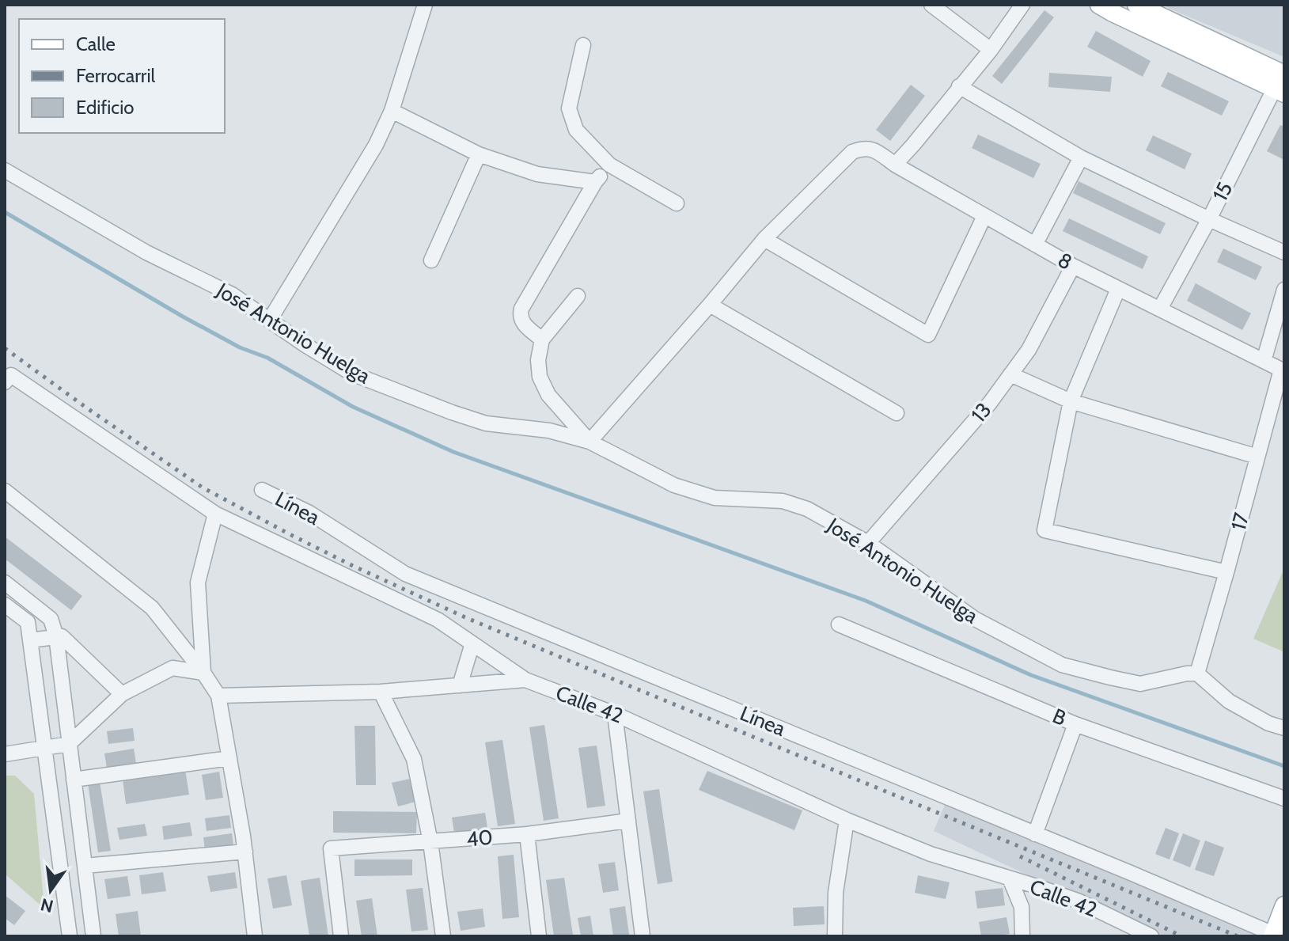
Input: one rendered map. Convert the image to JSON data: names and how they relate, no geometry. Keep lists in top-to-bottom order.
{
  "streets": {
    "street": [
      "15",
      "8",
      "José Antonio Huelga",
      "13",
      "Línea",
      "17",
      "Calle 42",
      "B",
      "40"
    ]
  },
  "crossings": [
    ["15", "8"],
    ["8", "13"],
    ["8", "17"],
    ["José Antonio Huelga", "13"],
    ["José Antonio Huelga", "17"],
    ["Línea", "Calle 42"]
  ],
  "legend": ["Calle", "Ferrocarril", "Edificio"],
  "north": "bottom"
}
